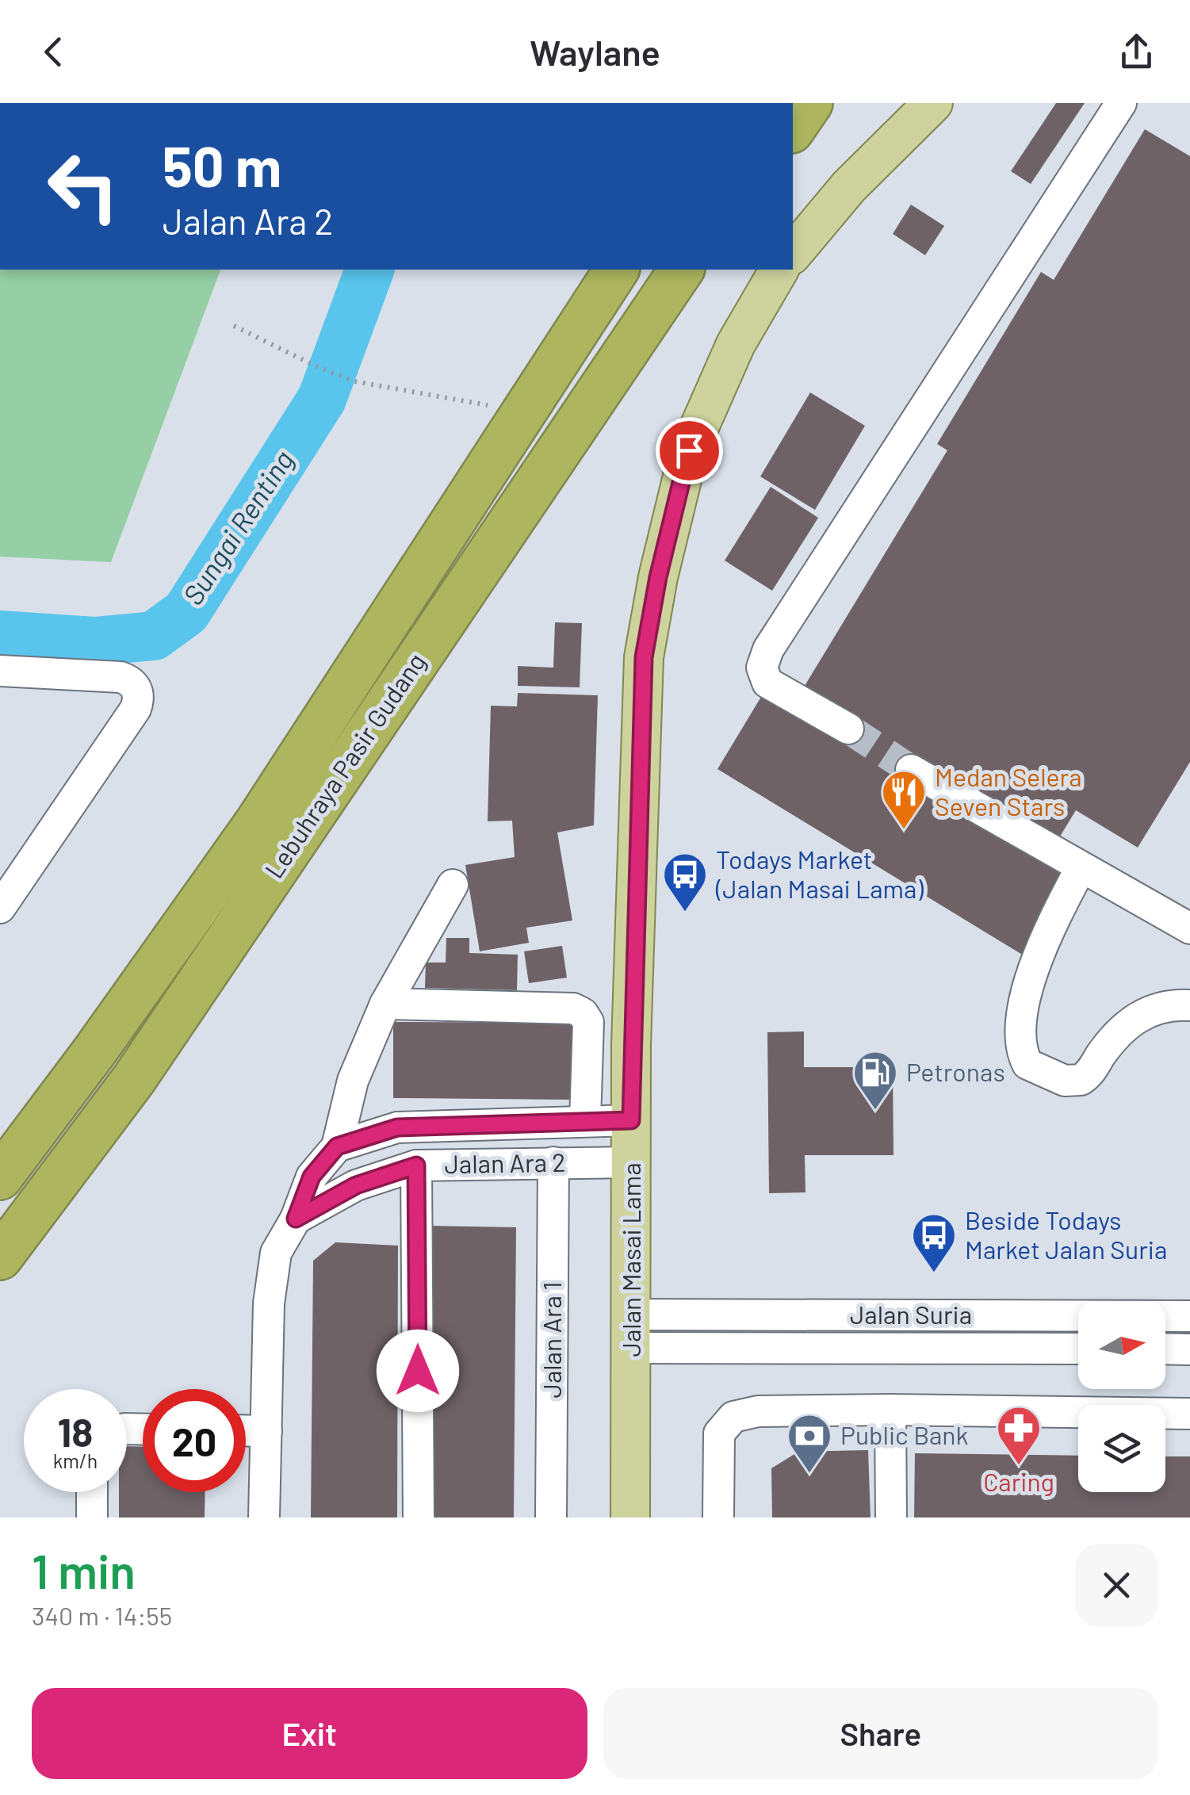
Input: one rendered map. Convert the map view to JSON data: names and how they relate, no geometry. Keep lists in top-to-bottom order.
{
  "streets": {
    "highway": ["Lebuhraya Pasir Gudang"],
    "main road": ["Jalan Masai Lama"],
    "street": ["Jalan Ara 2", "Jalan Suria", "Jalan Ara 1"]
  },
  "crossings": [
    ["Jalan Ara 2", "Jalan Masai Lama"],
    ["Jalan Ara 2", "Jalan Ara 1"],
    ["Jalan Masai Lama", "Jalan Suria"]
  ],
  "water": ["Sungai Renting"],
  "places": {
    "restaurant": ["Medan Selera Seven Stars"],
    "bus stop": ["Todays Market (Jalan Masai Lama)", "Beside Todays Market Jalan Suria"],
    "fuel station": ["Petronas"],
    "pharmacy": ["Caring"],
    "bank": ["Public Bank"]
  },
  "north": "right",
  "page": {
    "header": "Waylane",
    "turn": ["50 m", "Jalan Ara 2"],
    "speed": "18 km/h",
    "limit": "20",
    "heading": ["1 min", "340 m · 14:55"],
    "buttons": ["Exit", "Share"]
  }
}
